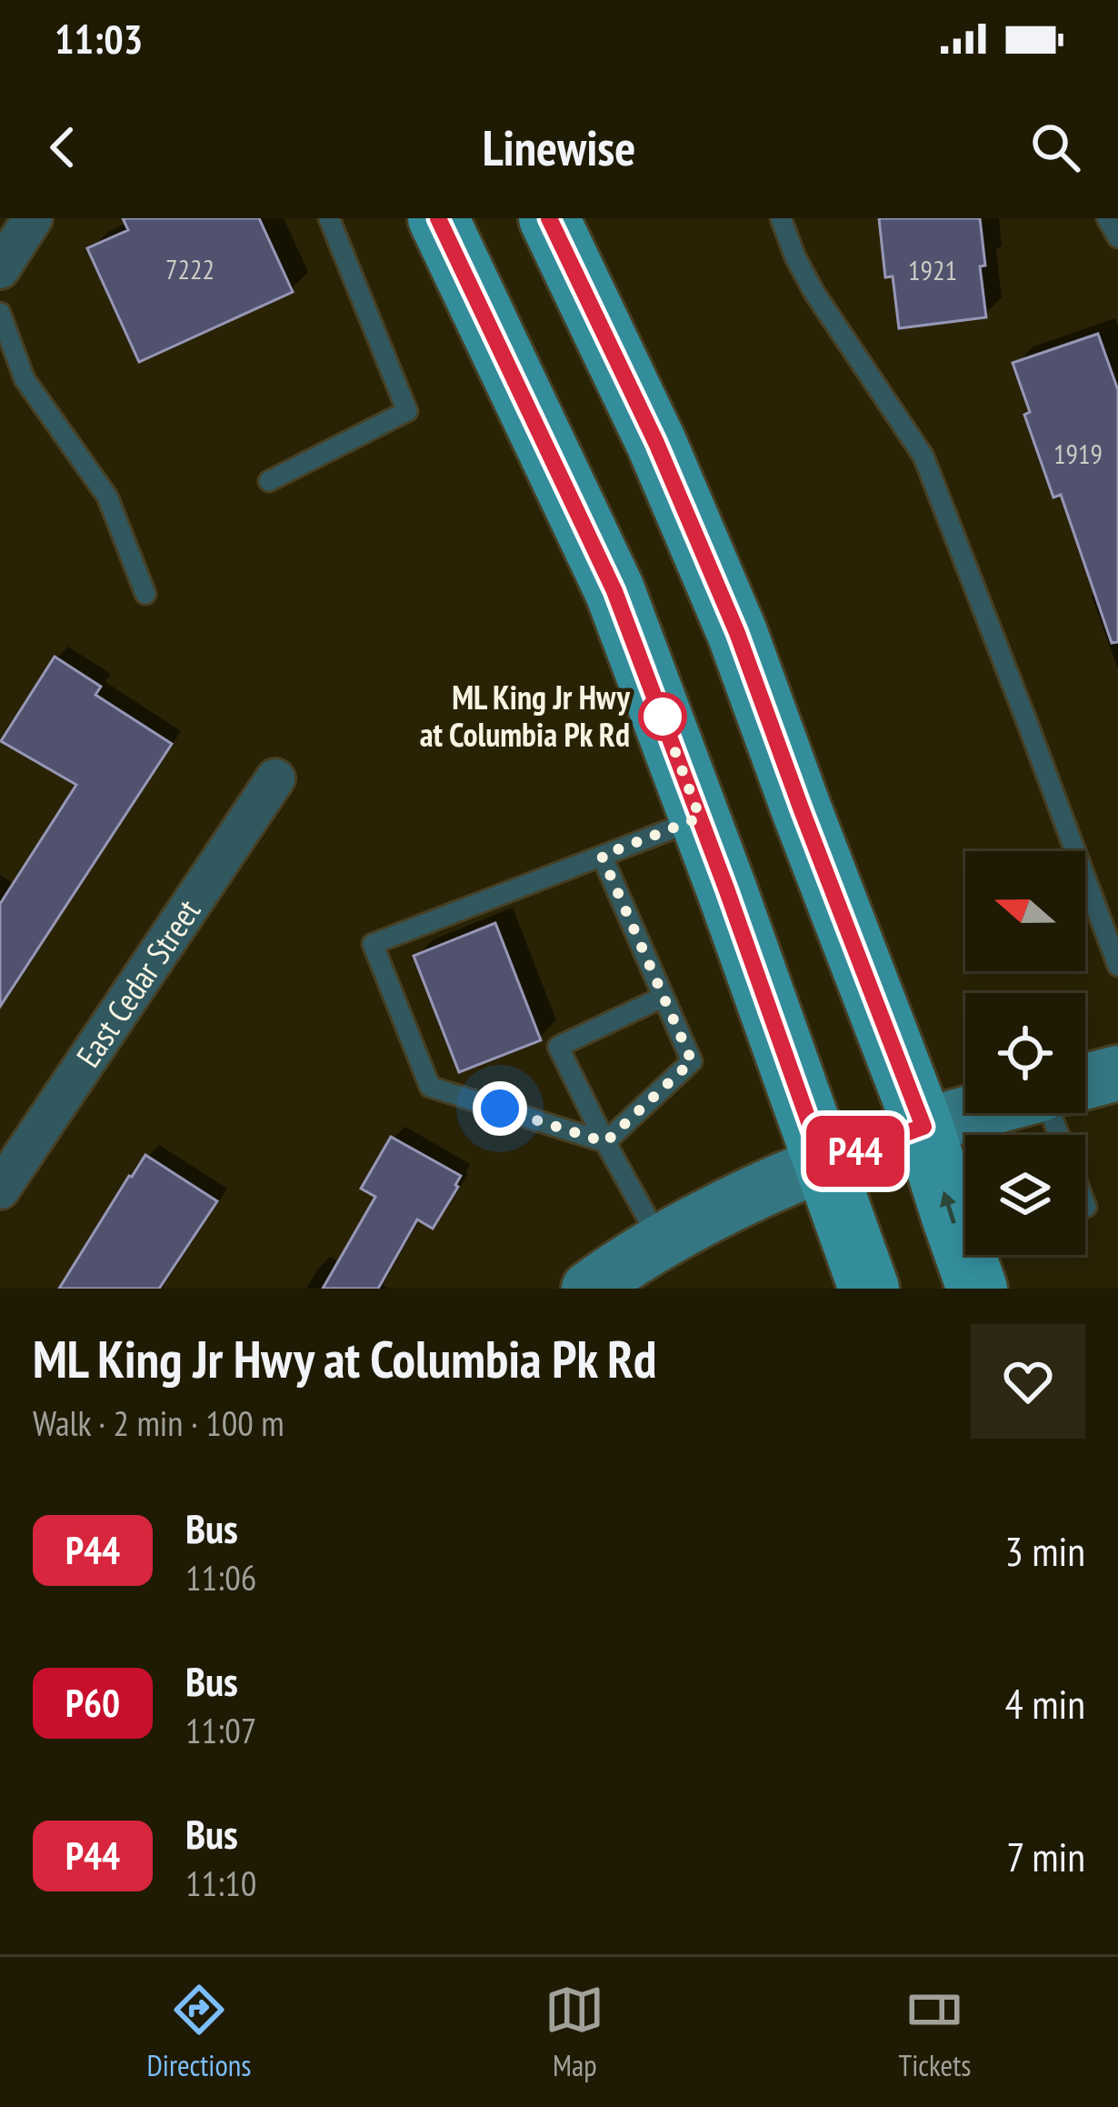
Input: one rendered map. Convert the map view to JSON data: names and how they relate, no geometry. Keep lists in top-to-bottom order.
{
  "streets": {
    "street": ["East Cedar Street"]
  },
  "places": ["ML King Jr Hwy at Columbia Pk Rd"],
  "lines": ["bus line P44"],
  "house_numbers": ["7222", "1921", "1919"],
  "north": "left",
  "page": {
    "status": "11:03",
    "header": "Linewise",
    "on_map": "P44",
    "heading": ["ML King Jr Hwy at Columbia Pk Rd", "Walk · 2 min · 100 m"],
    "list": [
      {
        "mark": "P44",
        "name": "Bus",
        "note": "11:06",
        "value": "3 min"
      },
      {
        "mark": "P60",
        "name": "Bus",
        "note": "11:07",
        "value": "4 min"
      },
      {
        "mark": "P44",
        "name": "Bus",
        "note": "11:10",
        "value": "7 min"
      }
    ],
    "tabs": ["Directions", "Map", "Tickets"]
  }
}
